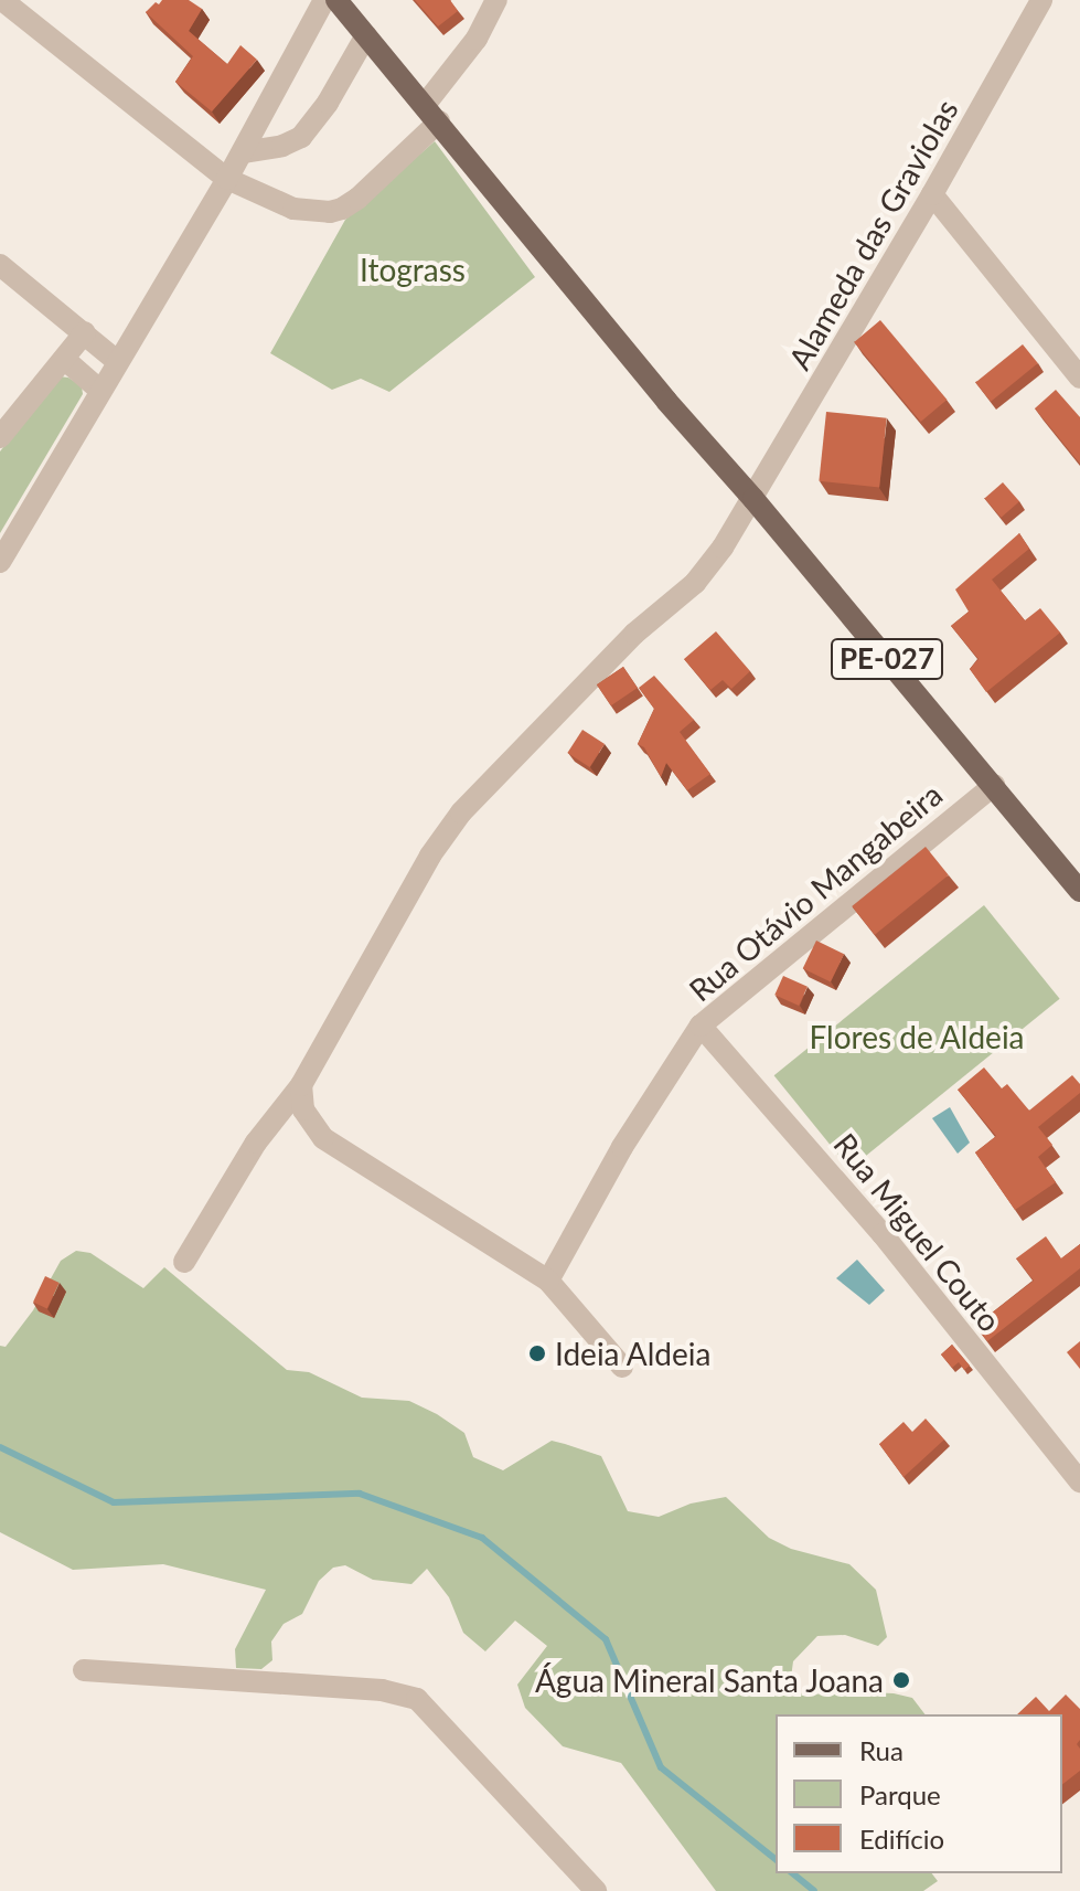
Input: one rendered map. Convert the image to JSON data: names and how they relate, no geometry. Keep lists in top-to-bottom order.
{
  "streets": {
    "main road": ["PE-027"],
    "street": ["Alameda das Graviolas", "Rua Otávio Mangabeira", "Rua Miguel Couto"]
  },
  "crossings": [
    ["Alameda das Graviolas", "PE-027"],
    ["PE-027", "Rua Otávio Mangabeira"],
    ["Rua Otávio Mangabeira", "Rua Miguel Couto"]
  ],
  "parks": ["Itograss", "Flores de Aldeia"],
  "places": ["Ideia Aldeia", "Água Mineral Santa Joana"],
  "legend": ["Rua", "Parque", "Edifício"]
}
